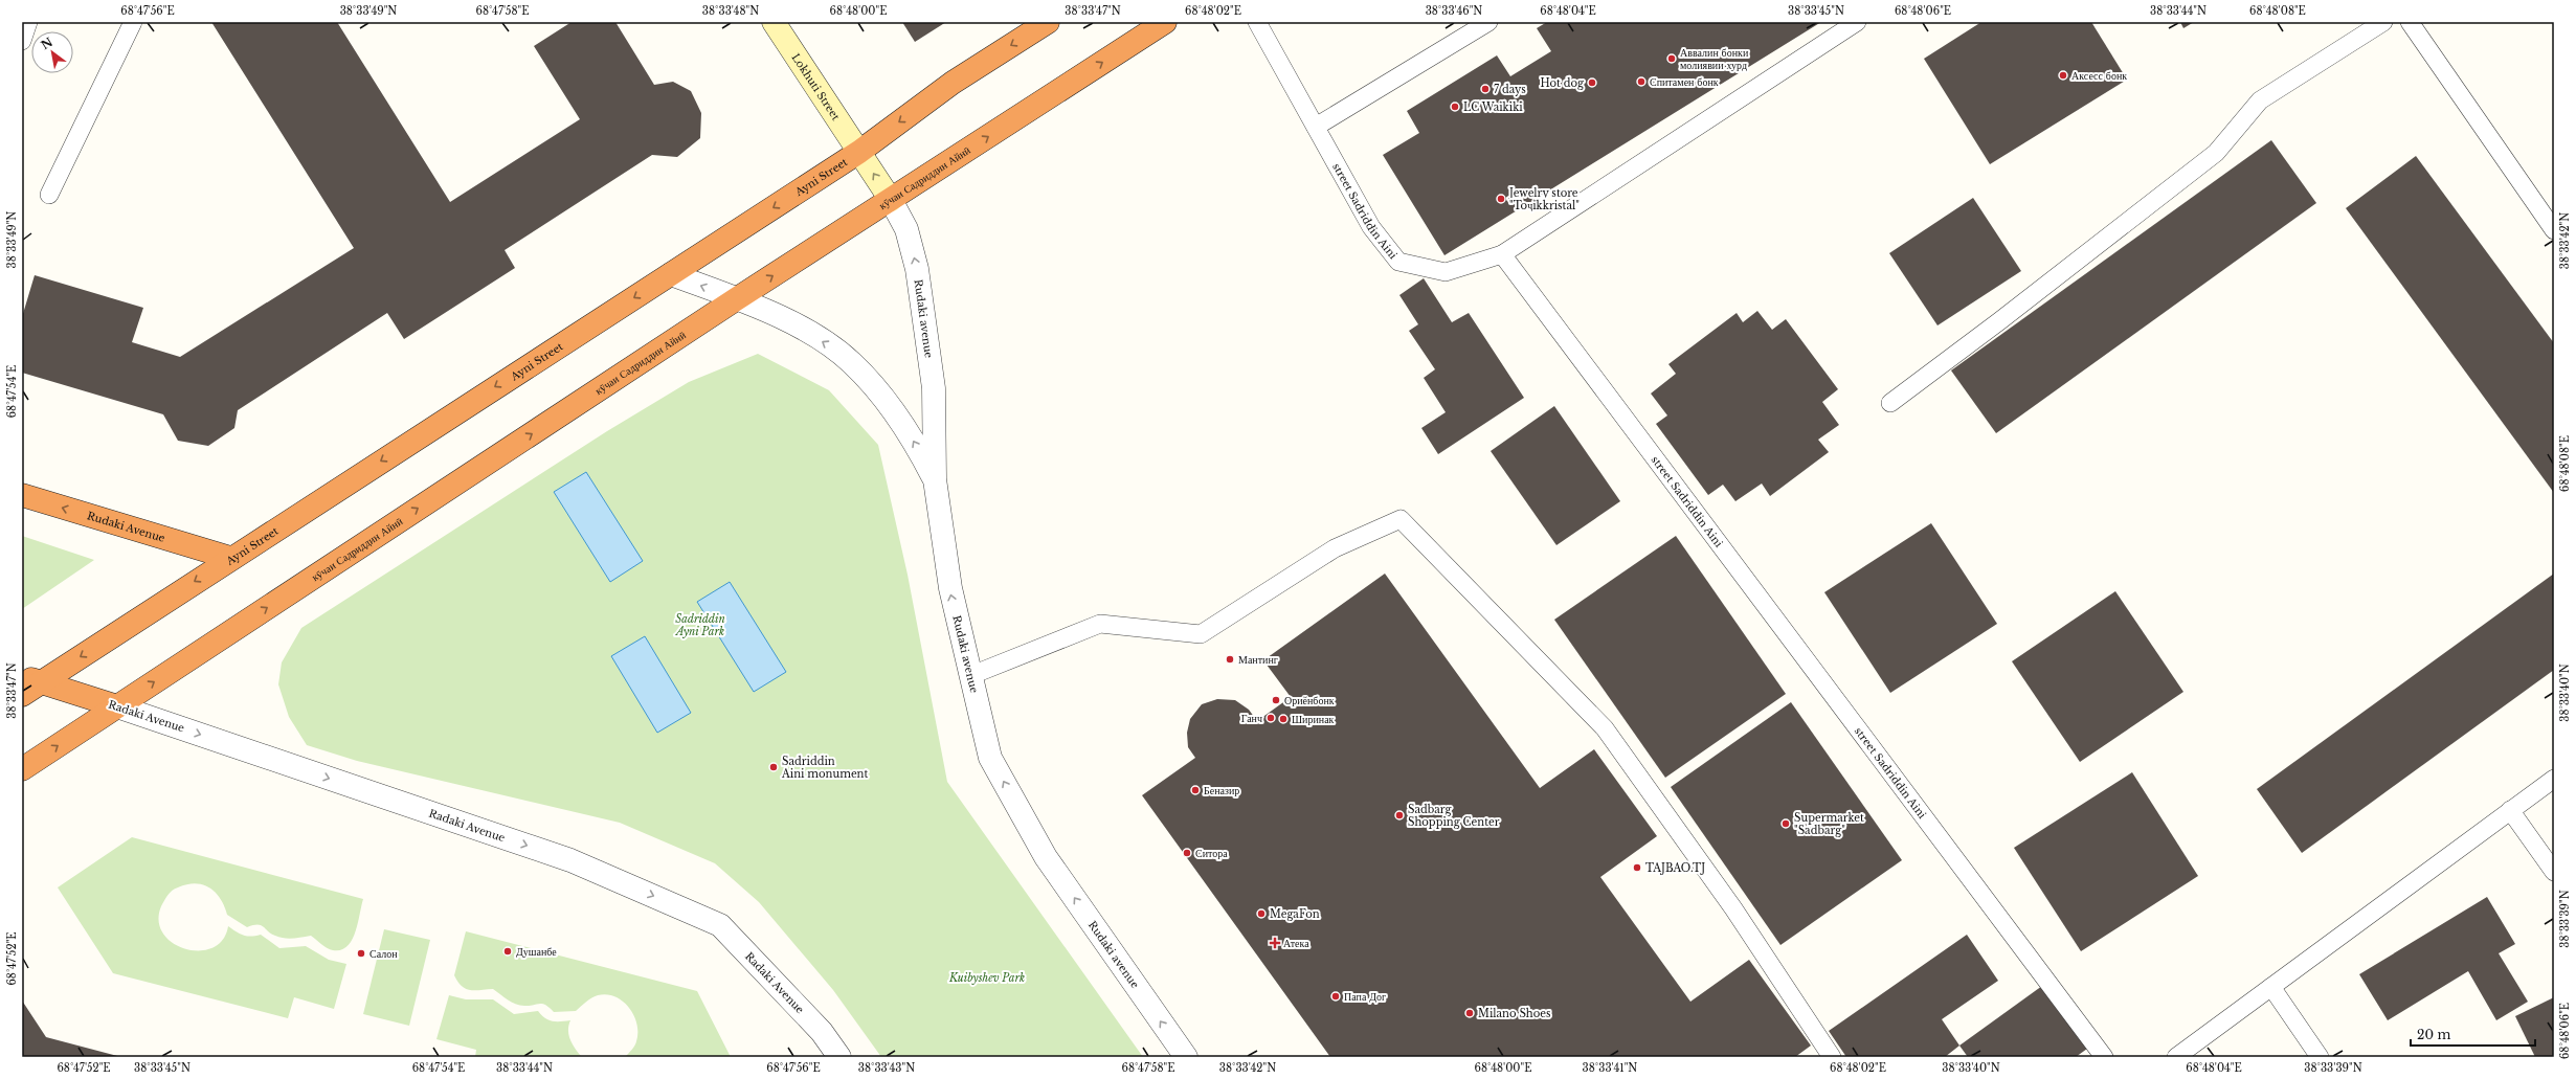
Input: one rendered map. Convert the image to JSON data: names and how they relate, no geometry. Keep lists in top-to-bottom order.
{
  "streets": {
    "highway": [
      "Ayni Street",
      "кӯчаи Садриддин Айнӣ",
      "Rudaki Avenue",
      "Radaki Avenue"
    ],
    "street": ["Lokhuti Street", "Rudaki avenue"],
    "lane": ["street Sadriddin Aini"]
  },
  "crossings": [
    ["Lokhuti Street", "Ayni Street"],
    ["Lokhuti Street", "кӯчаи Садриддин Айнӣ"],
    ["Lokhuti Street", "Rudaki avenue"],
    ["Ayni Street", "Rudaki Avenue"],
    ["Ayni Street", "Radaki Avenue"],
    ["кӯчаи Садриддин Айнӣ", "Rudaki avenue"],
    ["кӯчаи Садриддин Айнӣ", "Radaki Avenue"]
  ],
  "one_way": [
    "Ayni Street",
    "кӯчаи Садриддин Айнӣ",
    "Rudaki avenue",
    "Rudaki Avenue",
    "Radaki Avenue"
  ],
  "parks": ["Sadriddin Ayni Park", "Kuibyshev Park"],
  "places": {
    "other": [
      "Аввалин бонки молиявии хурд",
      "Аксесс бонк",
      "Спитамен бонк",
      "Hot dog",
      "7 days",
      "LC Waikiki",
      "Jewelry store \"Toҷikkristal\"",
      "Мантинг",
      "Ориёнбонк",
      "Ганч",
      "Ширинак",
      "Sadriddin Aini monument",
      "Беназир",
      "Sadbarg Shopping Center",
      "Supermarket \"Sadbarg\"",
      "Ситора",
      "TAJBAO.TJ",
      "MegaFon",
      "Душанбе",
      "Салон",
      "Папа Дог",
      "Milano Shoes"
    ],
    "health": ["Атека"]
  },
  "scale_bar": "20 m",
  "north": "top left",
  "coordinates": [
    "68°47'56\"E",
    "38°33'49\"N",
    "68°47'58\"E",
    "38°33'48\"N",
    "68°48'00\"E",
    "38°33'47\"N",
    "68°48'02\"E",
    "38°33'46\"N",
    "68°48'04\"E",
    "38°33'45\"N",
    "68°48'06\"E",
    "38°33'44\"N",
    "68°48'08\"E",
    "38°33'42\"N",
    "68°47'54\"E",
    "38°33'40\"N",
    "38°33'39\"N",
    "68°47'52\"E",
    "38°33'43\"N",
    "38°33'41\"N"
  ]
}
